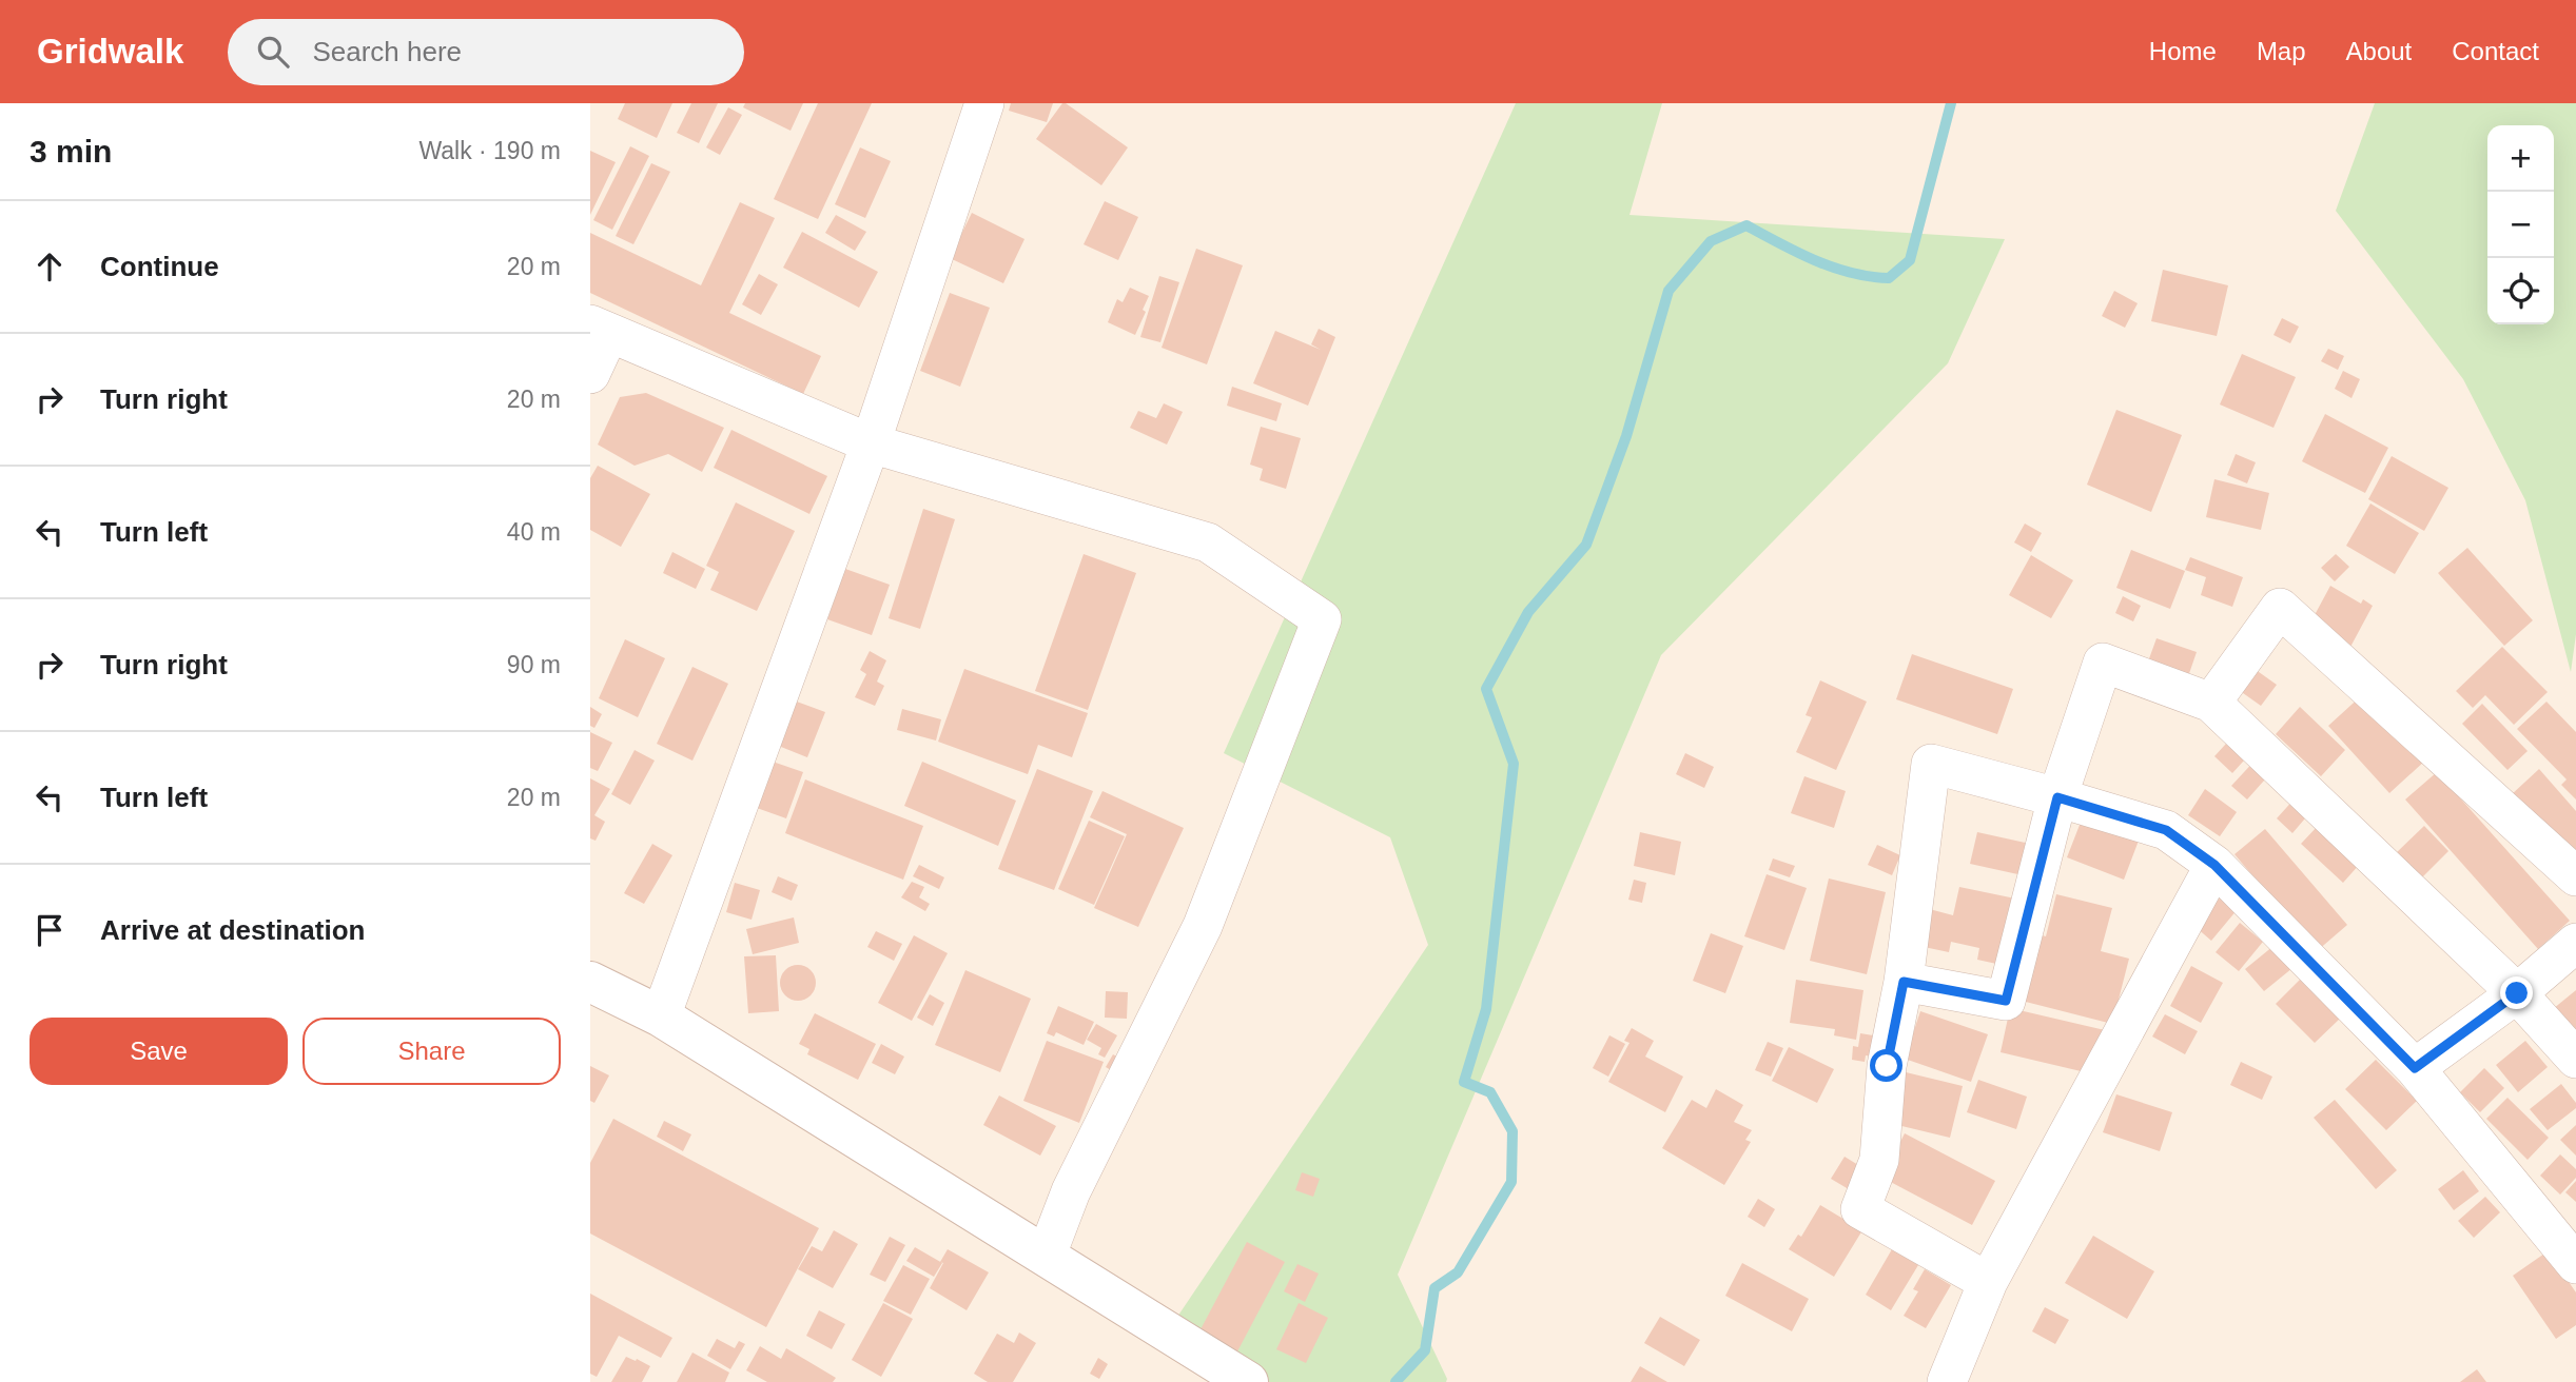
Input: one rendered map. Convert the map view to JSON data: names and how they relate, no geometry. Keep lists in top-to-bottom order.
{
  "page": {
    "header": "Gridwalk",
    "search": "Search here",
    "nav": [
      "Home",
      "Map",
      "About",
      "Contact"
    ],
    "heading": ["3 min", "Walk · 190 m"],
    "map_buttons": ["+", "−"],
    "list": [
      ["Continue", "20 m"],
      ["Turn right", "20 m"],
      ["Turn left", "40 m"],
      ["Turn right", "90 m"],
      ["Turn left", "20 m"],
      "Arrive at destination"
    ],
    "buttons": ["Save", "Share"]
  }
}
